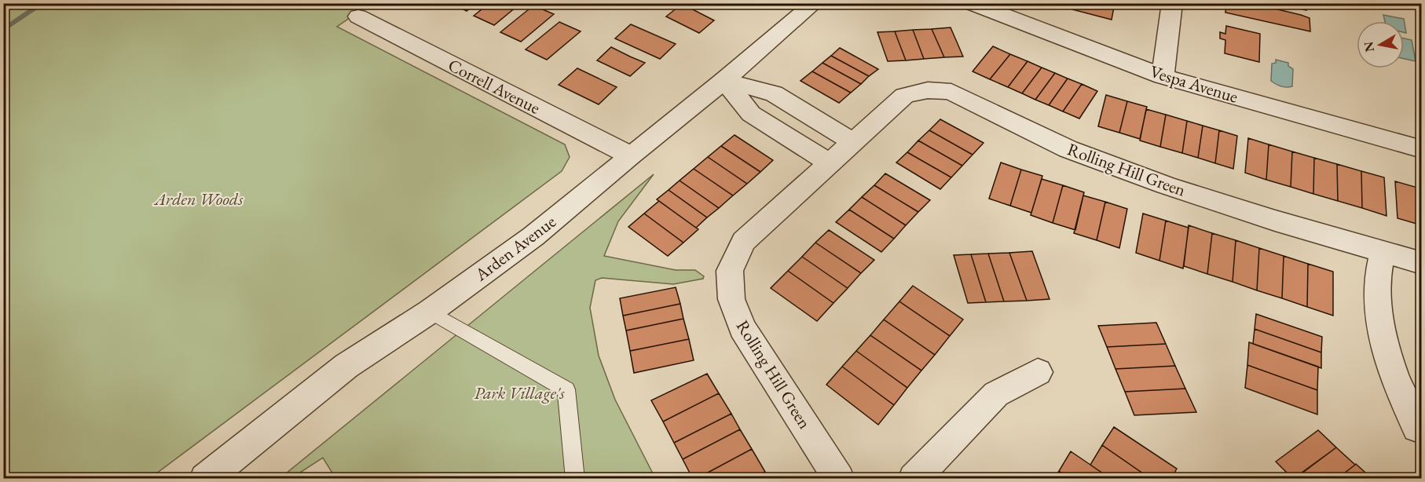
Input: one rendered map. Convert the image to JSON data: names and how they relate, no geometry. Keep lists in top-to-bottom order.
{
  "streets": {
    "street": [
      "Vespa Avenue",
      "Correll Avenue",
      "Rolling Hill Green",
      "Arden Avenue"
    ]
  },
  "crossings": [
    ["Correll Avenue", "Arden Avenue"]
  ],
  "parks": ["Arden Woods", "Park Village's"],
  "north": "left"
}
